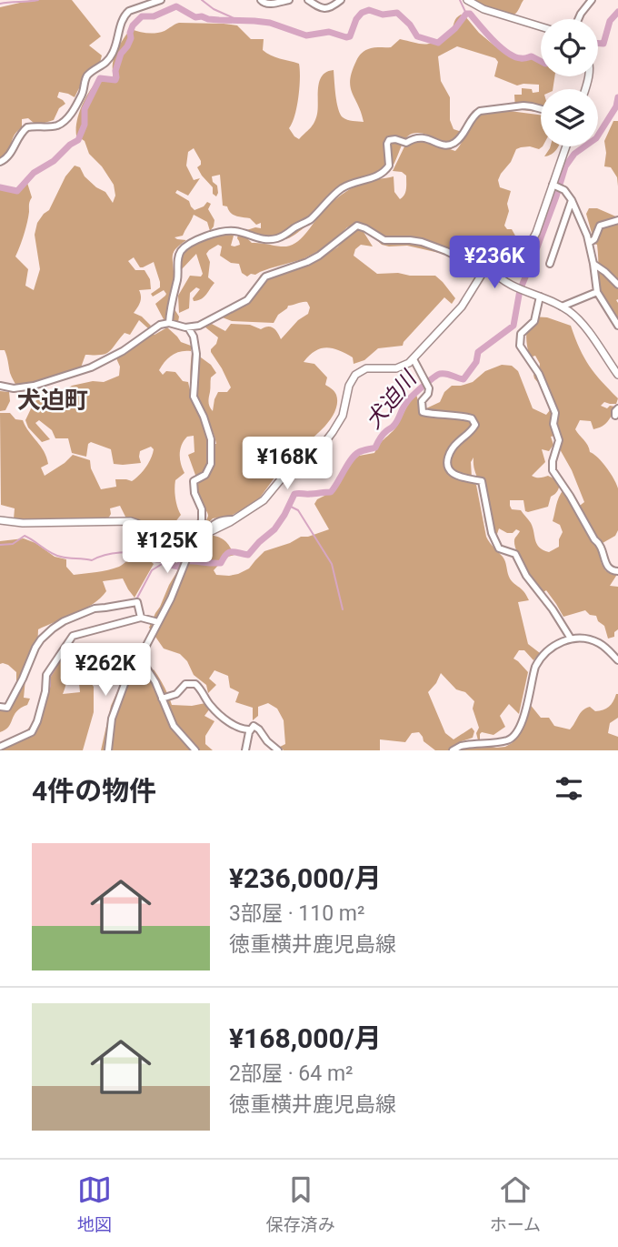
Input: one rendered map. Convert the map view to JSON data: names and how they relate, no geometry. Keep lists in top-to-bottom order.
{
  "districts": ["犬迫町"],
  "water": ["犬迫川"],
  "page": {
    "price": [
      "¥236K",
      "¥168K",
      "¥125K",
      "¥262K"
    ],
    "heading": "4件の物件",
    "list": [
      {
        "name": "¥236,000/月",
        "note": "3部屋 · 110 m² · 徳重横井鹿児島線"
      },
      {
        "name": "¥168,000/月",
        "note": "2部屋 · 64 m² · 徳重横井鹿児島線"
      }
    ],
    "tabs": ["地図", "保存済み", "ホーム"]
  }
}
